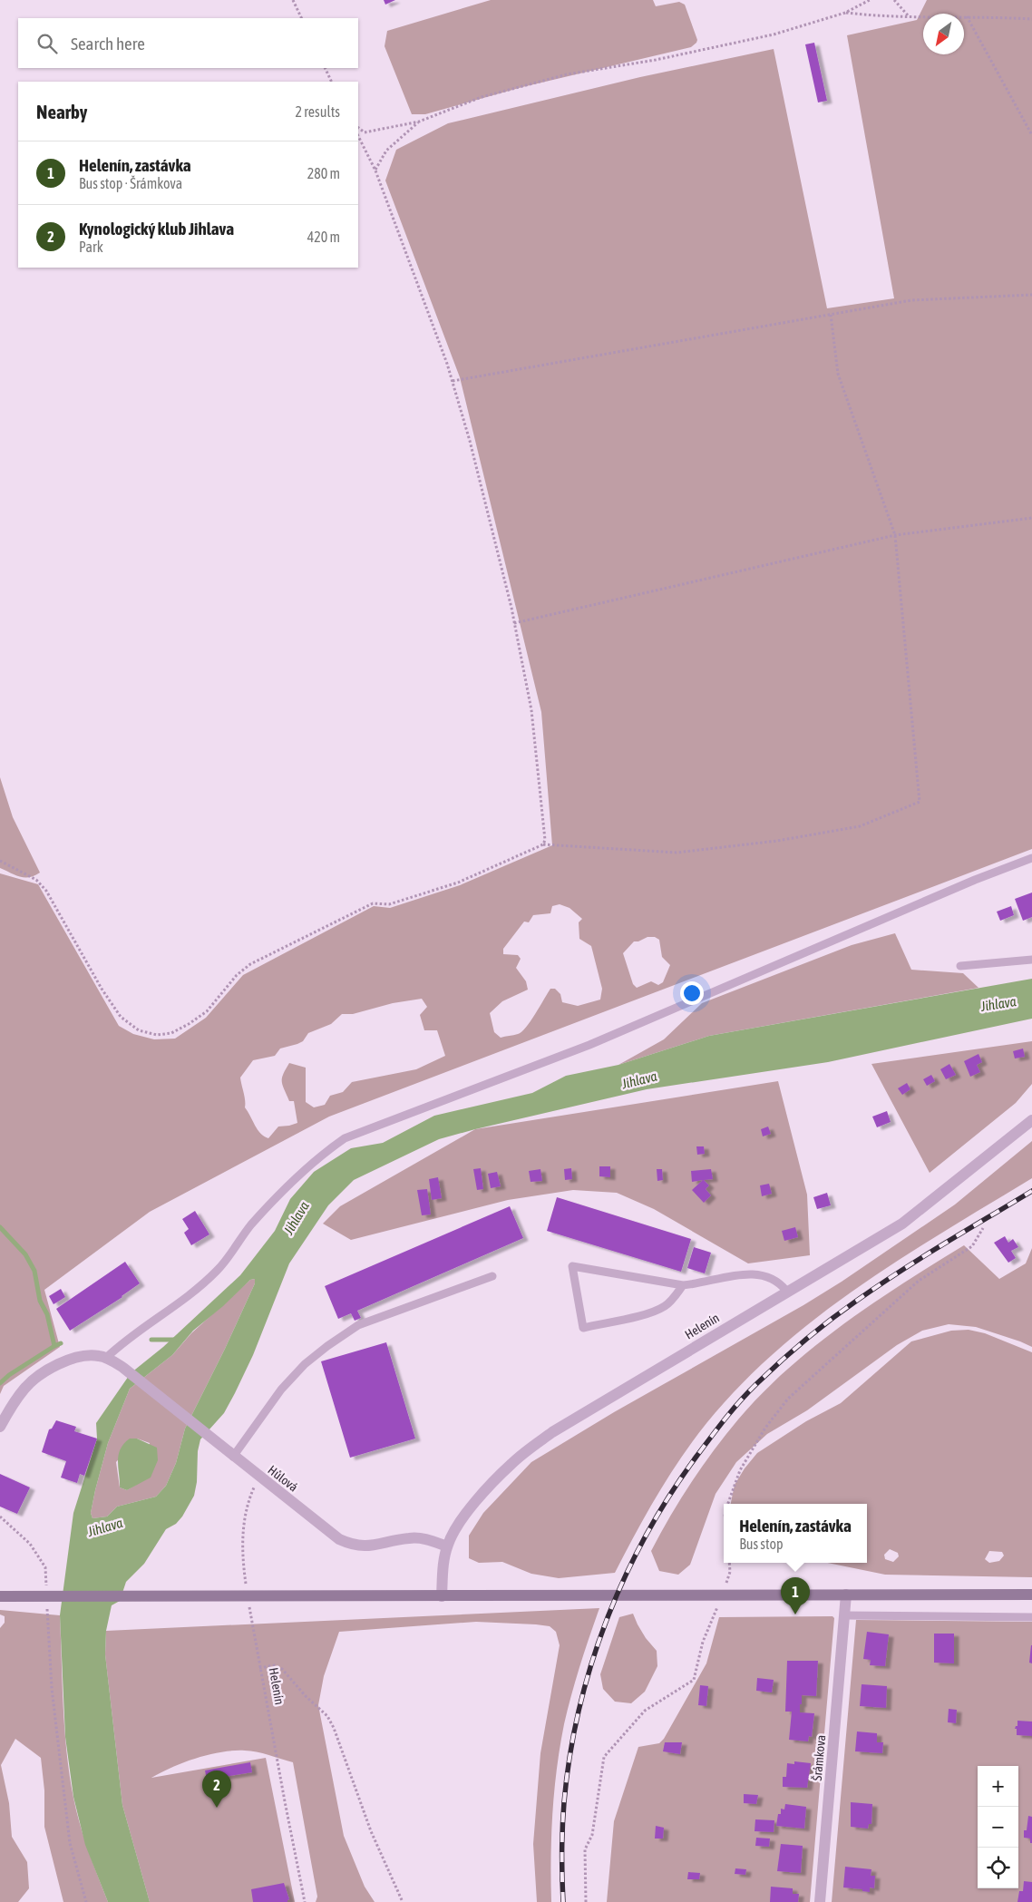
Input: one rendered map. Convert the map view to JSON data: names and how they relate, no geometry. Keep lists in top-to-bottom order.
{
  "streets": {
    "street": ["Helenín", "Hůlová", "Šrámkova"]
  },
  "crossings": [
    ["Helenín", "Hůlová"]
  ],
  "water": ["Jihlava"],
  "north": "bottom left",
  "page": {
    "search": "Search here",
    "heading": ["Nearby", "2 results"],
    "list": [
      {
        "mark": "1",
        "name": "Helenín, zastávka",
        "note": "Bus stop · Šrámkova",
        "value": "280 m"
      },
      {
        "mark": "2",
        "name": "Kynologický klub Jihlava",
        "note": "Park",
        "value": "420 m"
      }
    ],
    "popup": ["Helenín, zastávka", "Bus stop"],
    "pins": ["1", "2"],
    "map_buttons": ["+", "−"]
  }
}
